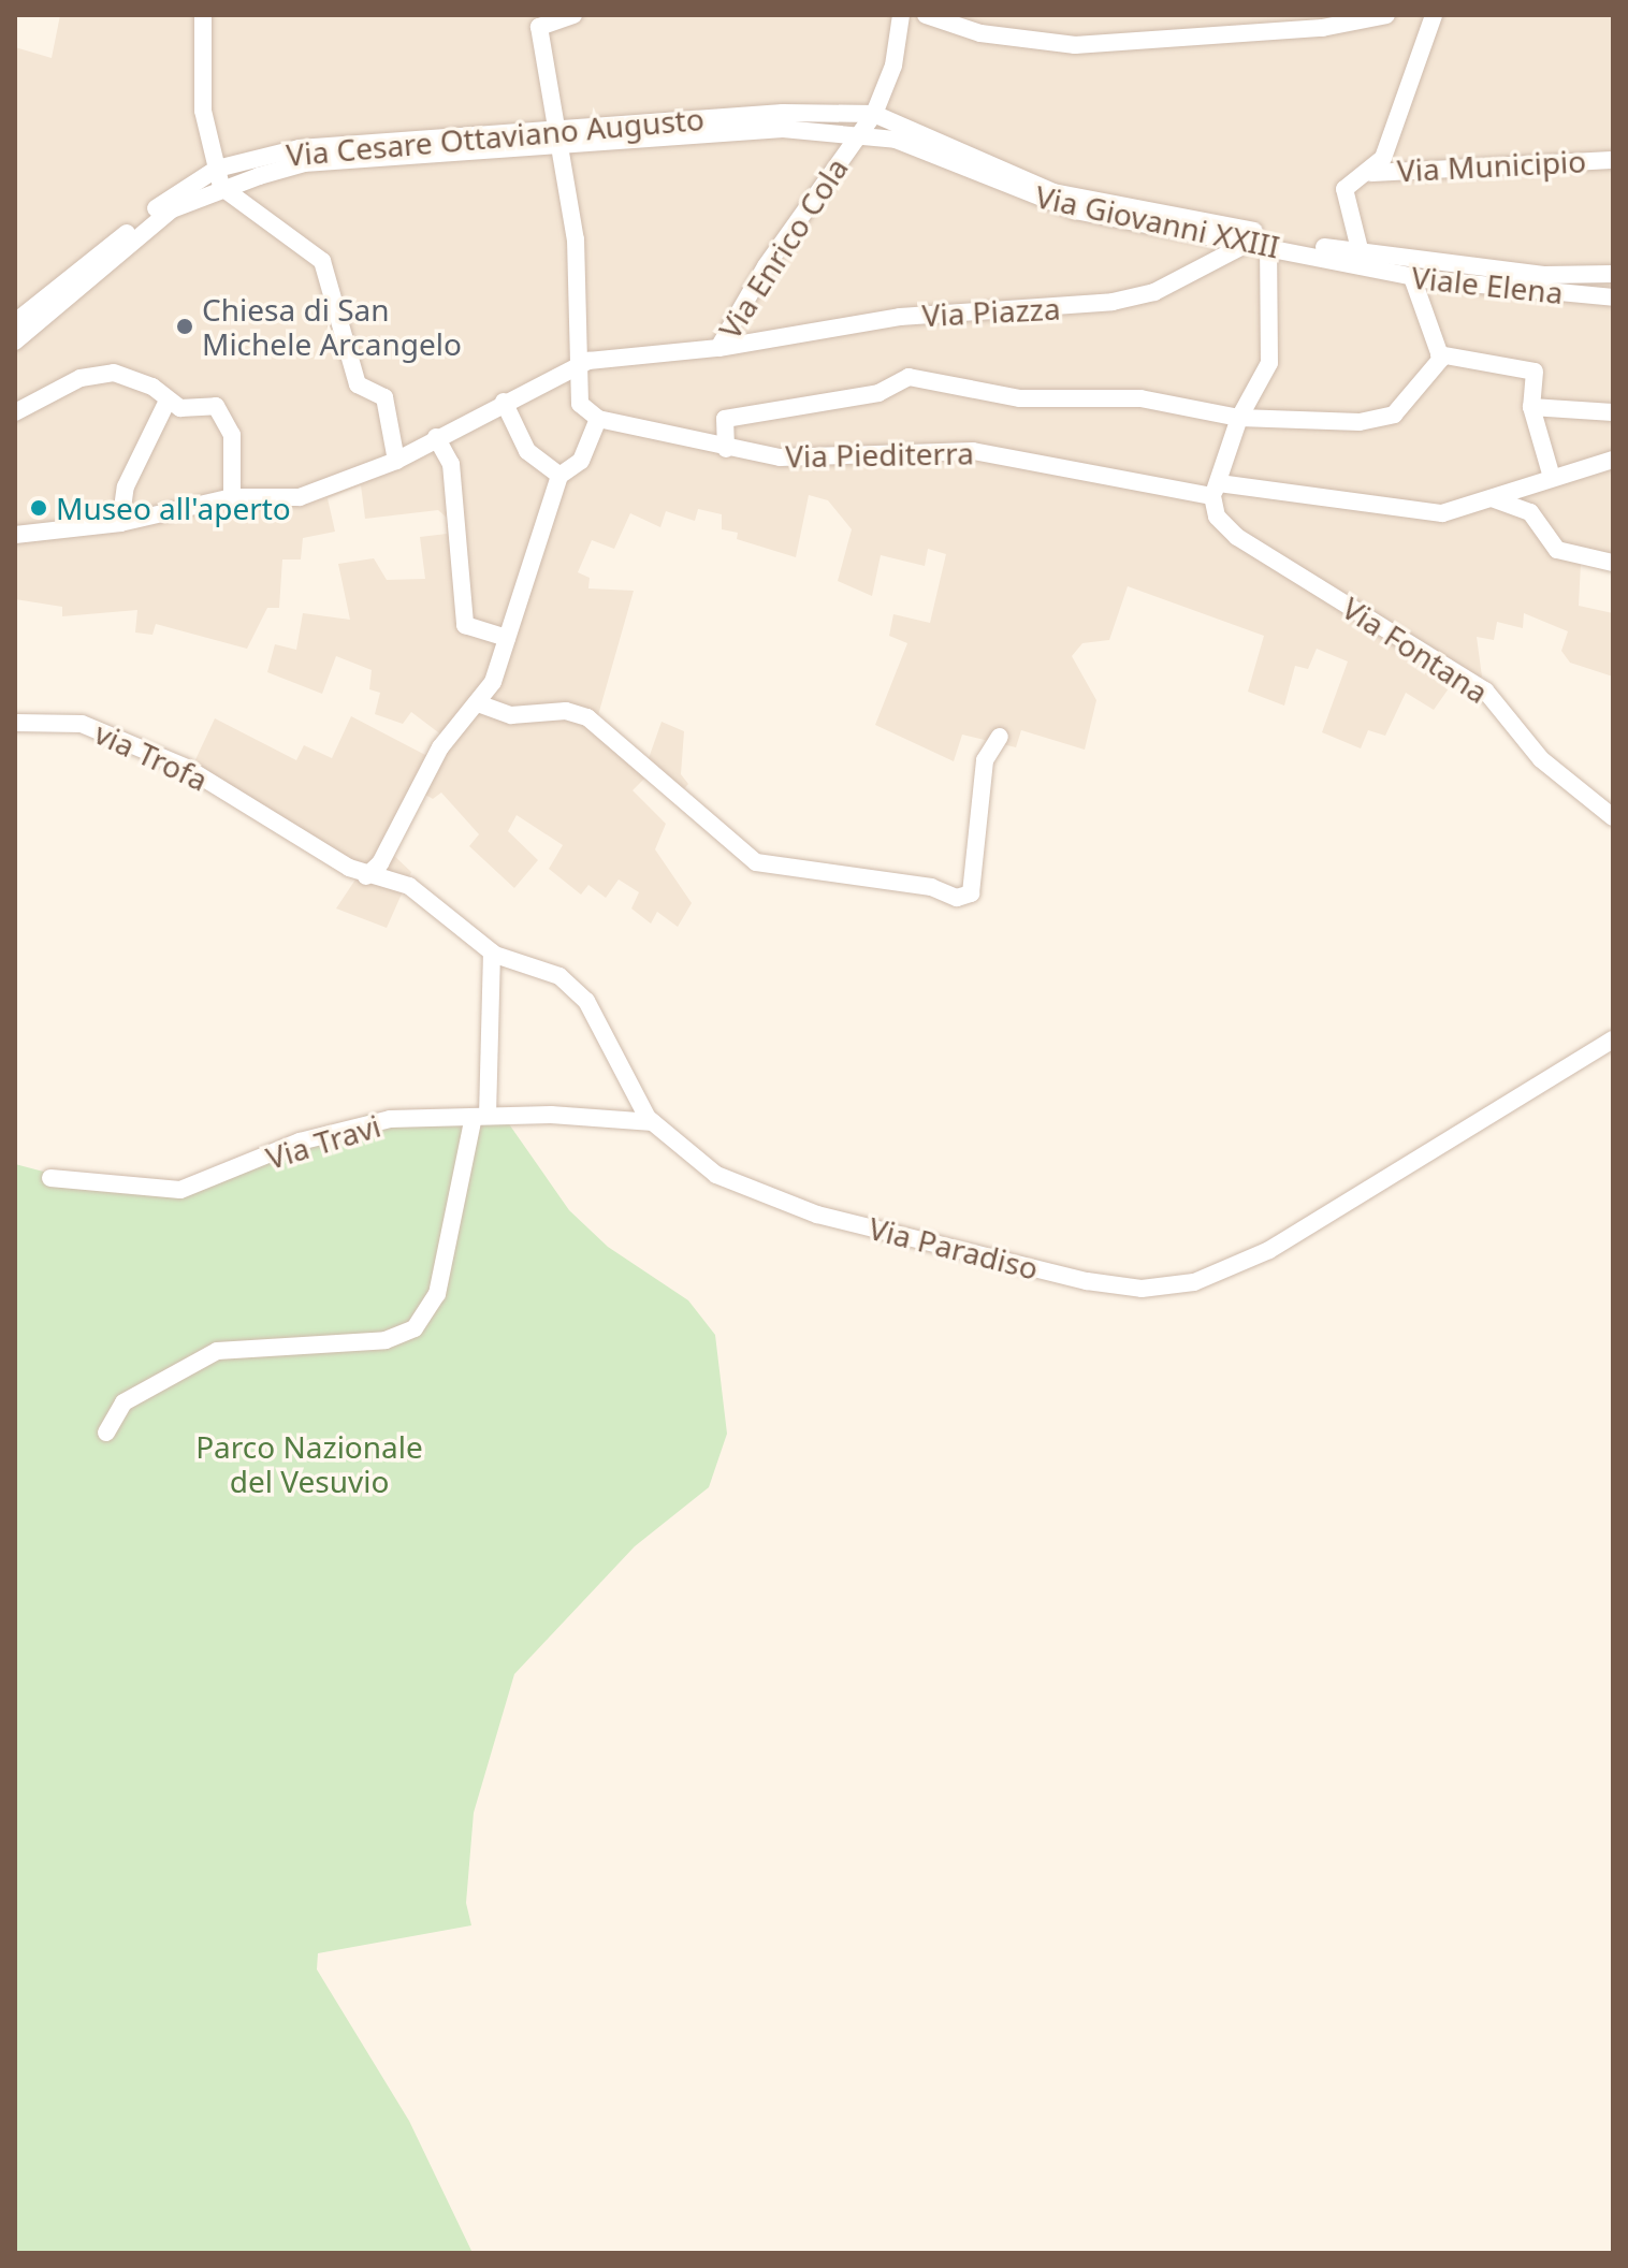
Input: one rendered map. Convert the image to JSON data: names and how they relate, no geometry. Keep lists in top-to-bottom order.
{
  "streets": {
    "street": [
      "Via Cesare Ottaviano Augusto",
      "Via Municipio",
      "Via Giovanni XXIII",
      "Via Enrico Cola",
      "Viale Elena",
      "Via Piazza",
      "Via Piediterra",
      "Via Fontana",
      "via Trofa",
      "Via Travi",
      "Via Paradiso"
    ]
  },
  "crossings": [
    ["Via Cesare Ottaviano Augusto", "Via Giovanni XXIII"],
    ["Via Cesare Ottaviano Augusto", "Via Enrico Cola"],
    ["Via Giovanni XXIII", "Via Enrico Cola"],
    ["Via Giovanni XXIII", "Viale Elena"],
    ["Via Giovanni XXIII", "Via Piazza"],
    ["Via Enrico Cola", "Via Piazza"],
    ["Via Piediterra", "Via Fontana"],
    ["via Trofa", "Via Paradiso"],
    ["Via Travi", "Via Paradiso"]
  ],
  "parks": ["Parco Nazionale del Vesuvio"],
  "places": ["Chiesa di San Michele Arcangelo", "Museo all'aperto"]
}
